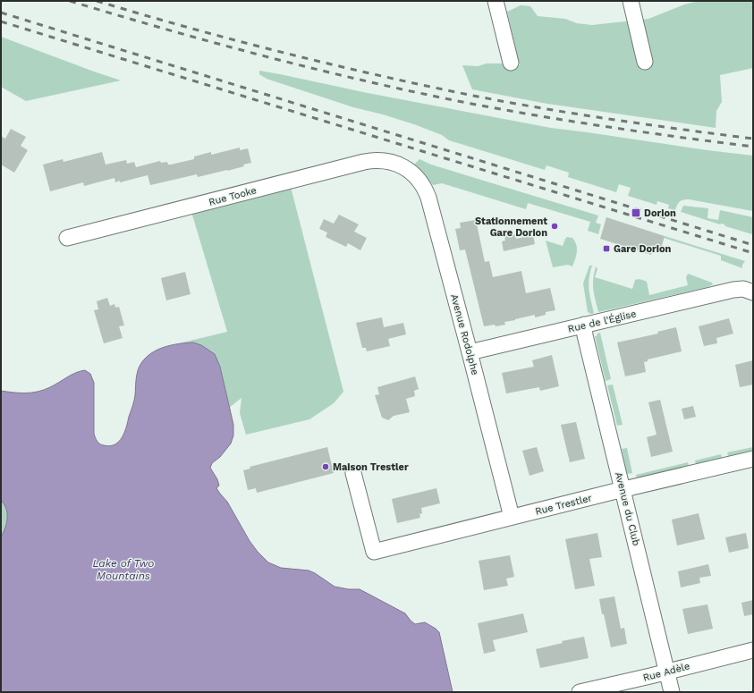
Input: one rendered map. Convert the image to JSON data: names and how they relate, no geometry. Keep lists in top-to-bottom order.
{
  "streets": {
    "street": [
      "Rue Tooke",
      "Rue de l'Église",
      "Avenue Rodolphe",
      "Rue Trestler",
      "Avenue du Club",
      "Rue Adèle"
    ]
  },
  "crossings": [
    ["Rue Tooke", "Avenue Rodolphe"],
    ["Rue de l'Église", "Avenue Rodolphe"],
    ["Rue de l'Église", "Avenue du Club"],
    ["Avenue Rodolphe", "Rue Trestler"],
    ["Rue Trestler", "Avenue du Club"],
    ["Avenue du Club", "Rue Adèle"]
  ],
  "water": ["Lake of Two Mountains"],
  "places": {
    "transit": ["Dorion", "Gare Dorion"],
    "other": ["Stationnement Gare Dorion", "Maison Trestler"]
  }
}
